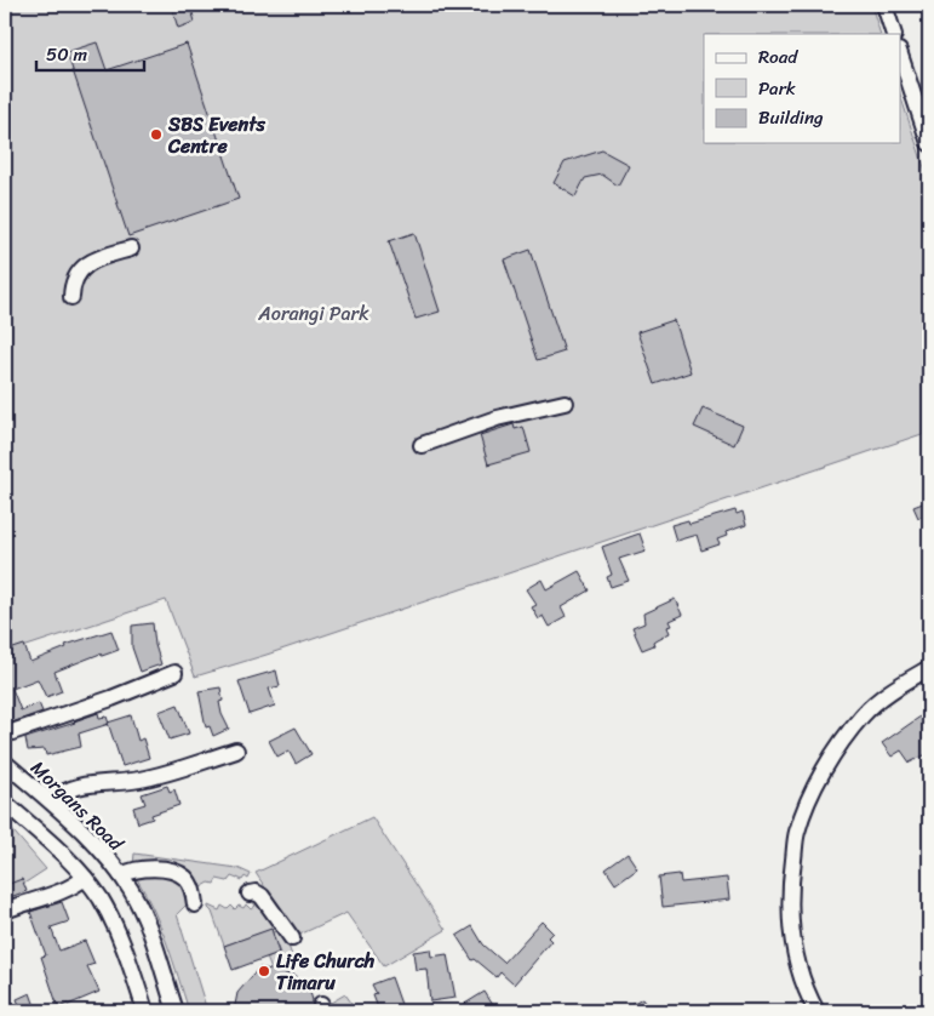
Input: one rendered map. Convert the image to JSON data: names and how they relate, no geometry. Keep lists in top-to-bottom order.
{
  "streets": {
    "street": ["Morgans Road"]
  },
  "parks": ["Aorangi Park"],
  "places": ["SBS Events Centre", "Life Church Timaru"],
  "legend": ["Road", "Park", "Building"],
  "scale_bar": "50 m"
}
